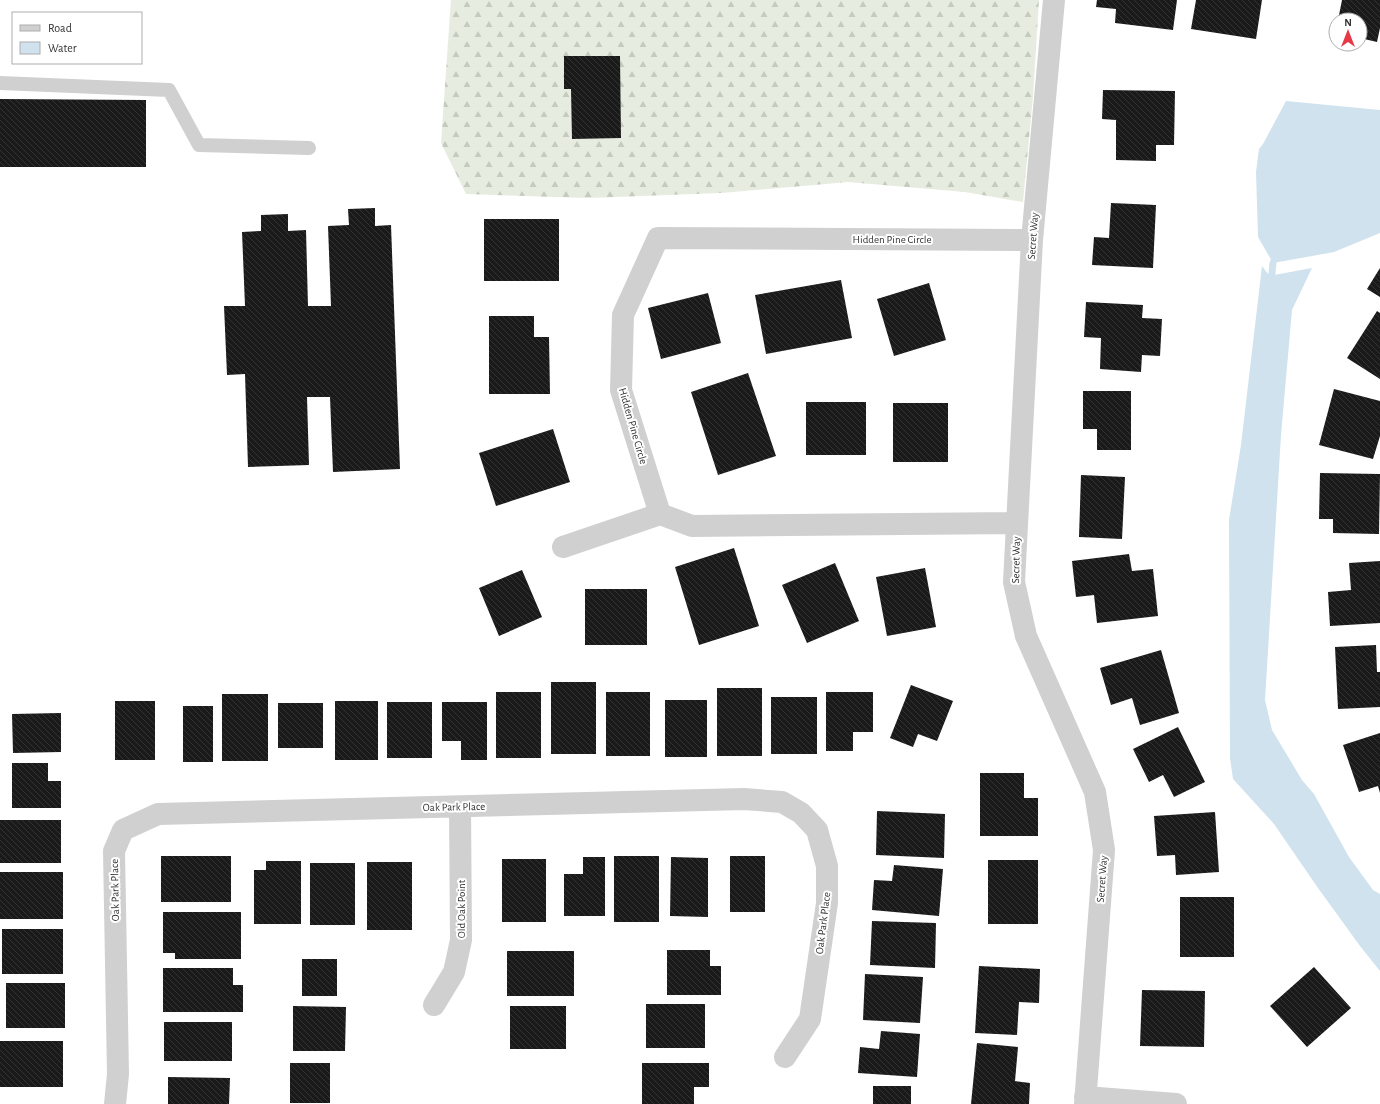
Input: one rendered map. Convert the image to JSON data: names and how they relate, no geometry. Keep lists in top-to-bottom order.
{
  "streets": {
    "street": [
      "Secret Way",
      "Hidden Pine Circle",
      "Oak Park Place",
      "Old Oak Point"
    ]
  },
  "crossings": [
    ["Secret Way", "Hidden Pine Circle"],
    ["Oak Park Place", "Old Oak Point"]
  ],
  "legend": ["Road", "Water"],
  "north": "top"
}
